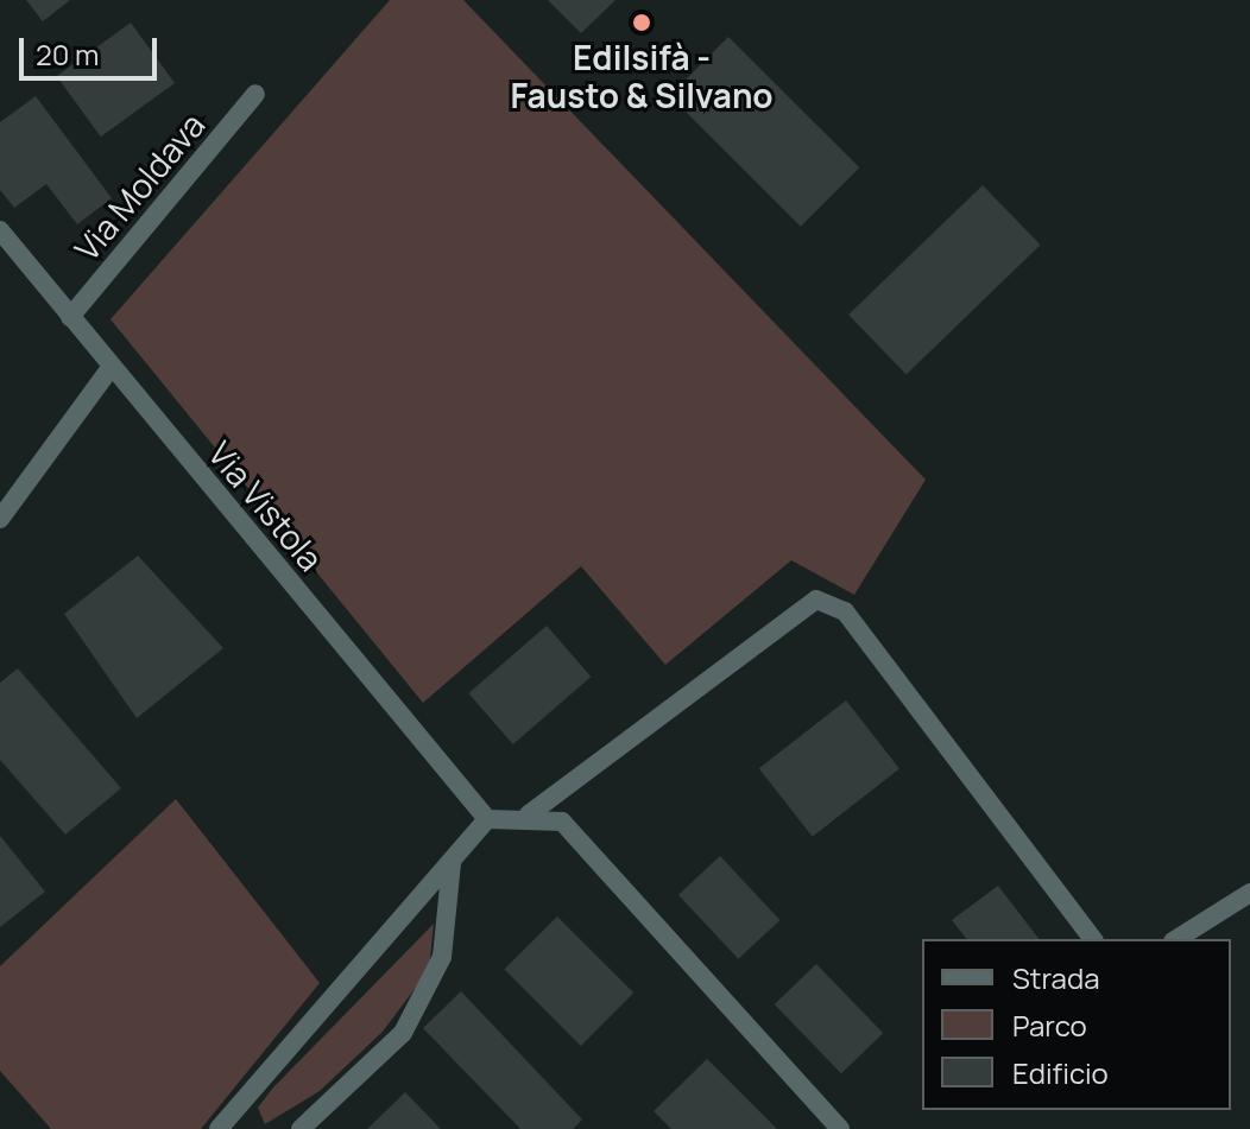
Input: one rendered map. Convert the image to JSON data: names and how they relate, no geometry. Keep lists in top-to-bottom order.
{
  "streets": {
    "street": ["Via Moldava", "Via Vistola"]
  },
  "crossings": [
    ["Via Moldava", "Via Vistola"]
  ],
  "places": ["Edilsifà - Fausto & Silvano"],
  "legend": ["Strada", "Parco", "Edificio"],
  "scale_bar": "20 m"
}
